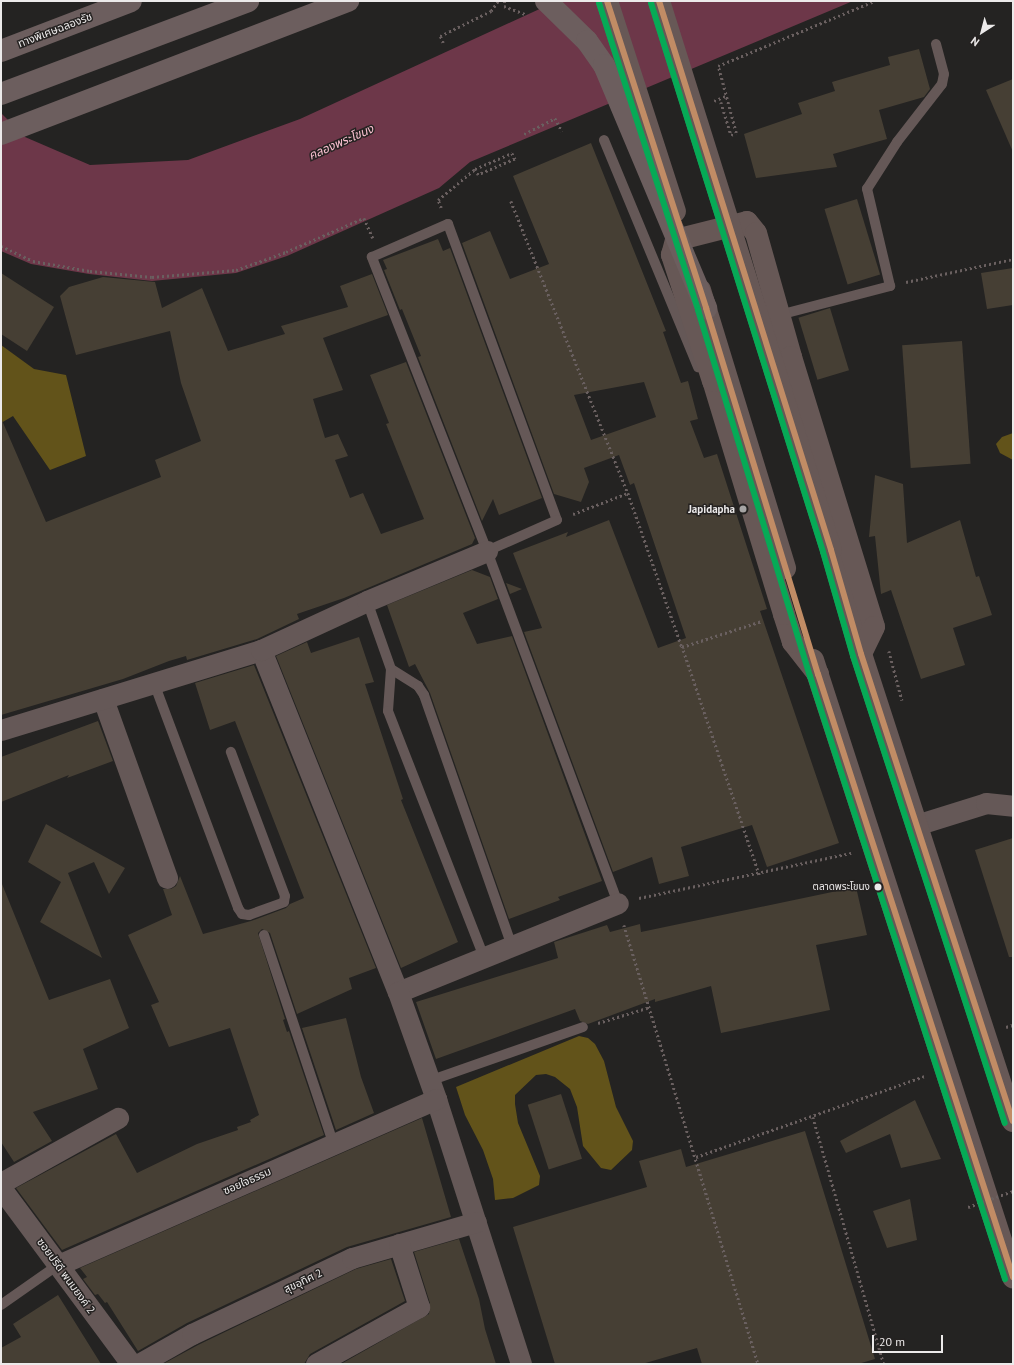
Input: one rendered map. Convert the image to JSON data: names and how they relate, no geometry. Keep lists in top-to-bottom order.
{
  "streets": {
    "highway": ["ทางพิเศษฉลองรัช"],
    "street": ["ซอยใจธรรม", "ซอยปรีดี พนมยงค์ 2", "สุขอุทิศ 2"]
  },
  "crossings": [
    ["ซอยใจธรรม", "ซอยปรีดี พนมยงค์ 2"]
  ],
  "water": ["คลองพระโขนง"],
  "places": ["Japidapha", "ตลาดพระโขนง"],
  "scale_bar": "20 m",
  "north": "bottom left"
}
